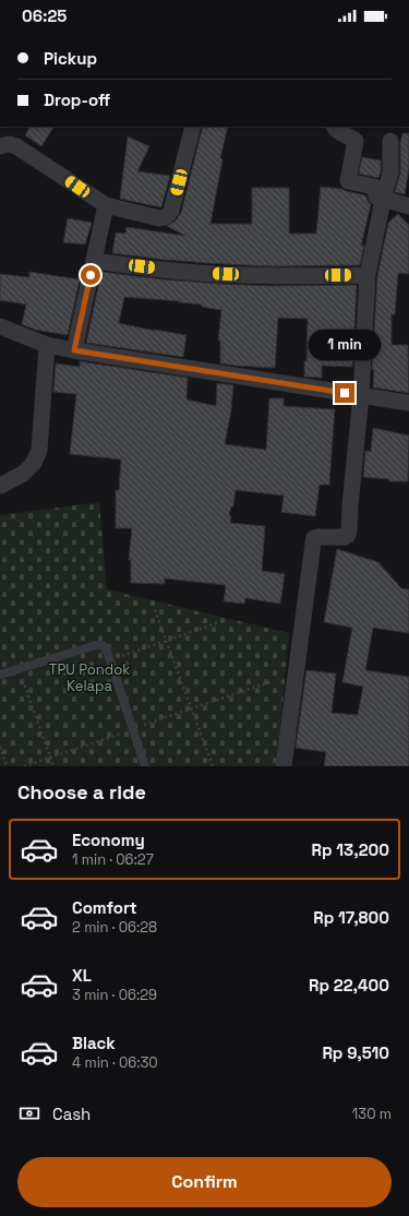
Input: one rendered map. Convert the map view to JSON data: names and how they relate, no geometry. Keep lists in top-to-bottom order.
{
  "parks": ["TPU Pondok Kelapa"],
  "page": {
    "status": "06:25",
    "banner": ["Pickup", "Drop-off"],
    "bubble": "1 min",
    "heading": "Choose a ride",
    "list": [
      {
        "name": "Economy",
        "note": "1 min · 06:27",
        "value": "Rp 13,200"
      },
      {
        "name": "Comfort",
        "note": "2 min · 06:28",
        "value": "Rp 17,800"
      },
      {
        "name": "XL",
        "note": "3 min · 06:29",
        "value": "Rp 22,400"
      },
      {
        "name": "Black",
        "note": "4 min · 06:30",
        "value": "Rp 9,510"
      }
    ],
    "pay": ["Cash", "130 m"],
    "buttons": "Confirm"
  }
}
